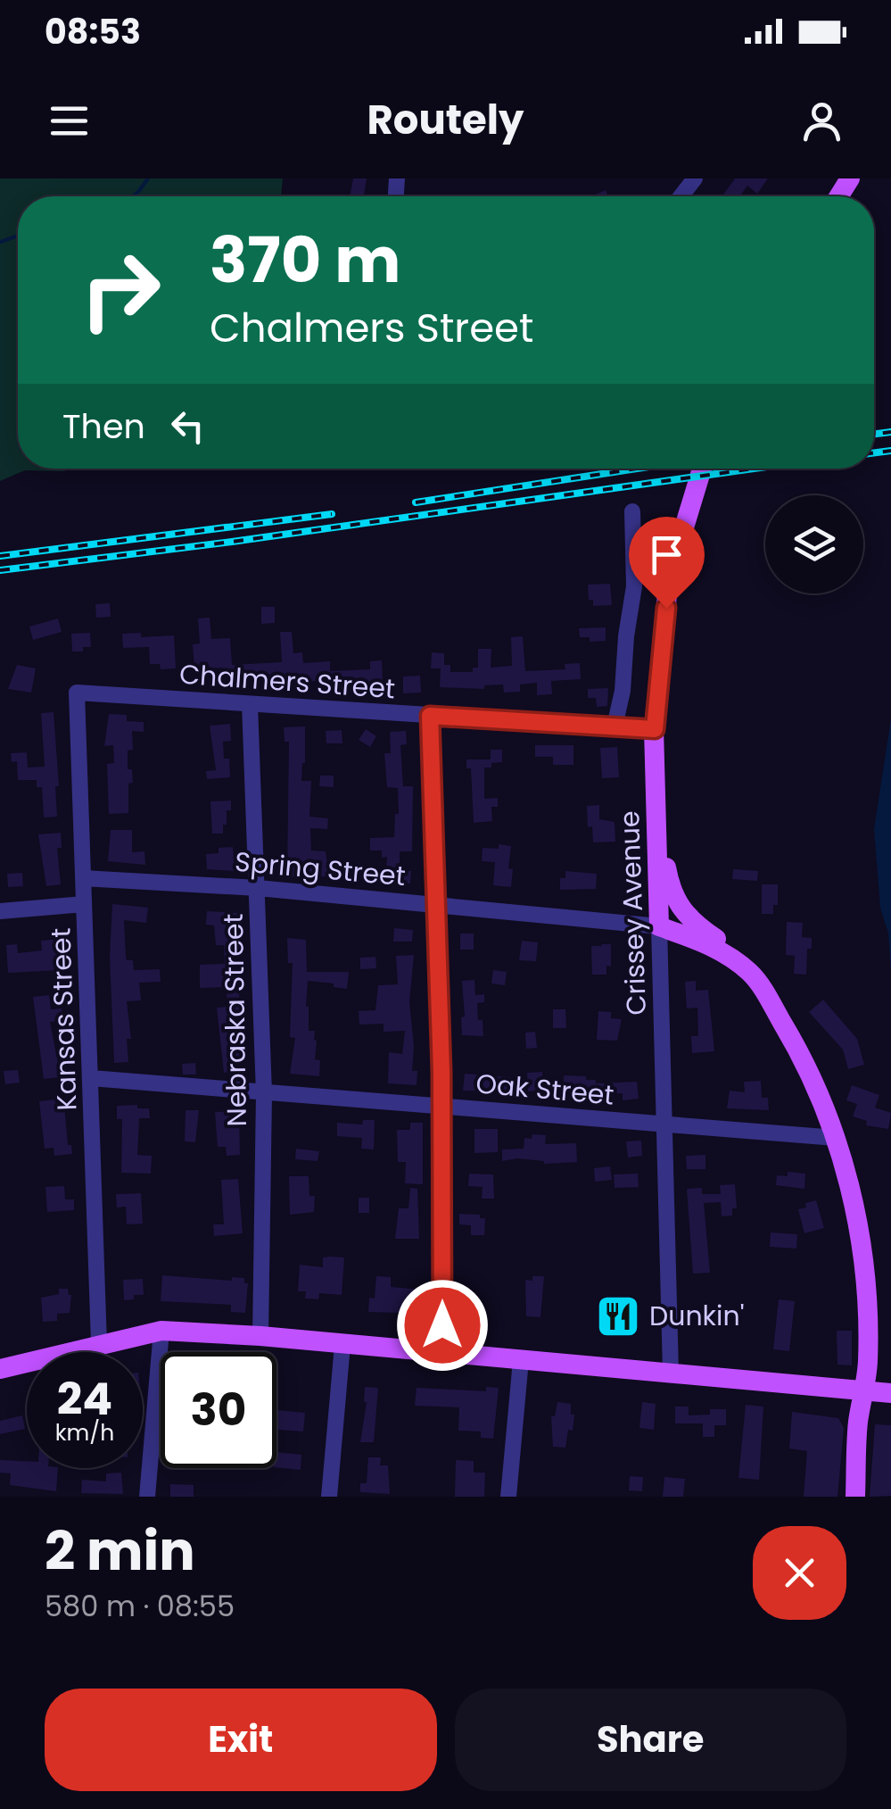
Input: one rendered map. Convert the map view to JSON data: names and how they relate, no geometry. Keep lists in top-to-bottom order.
{
  "streets": {
    "main road": ["Crissey Avenue"],
    "street": [
      "Chalmers Street",
      "Spring Street",
      "Kansas Street",
      "Nebraska Street",
      "Oak Street"
    ]
  },
  "crossings": [
    ["Chalmers Street", "Crissey Avenue"],
    ["Chalmers Street", "Kansas Street"],
    ["Chalmers Street", "Nebraska Street"],
    ["Spring Street", "Crissey Avenue"],
    ["Spring Street", "Kansas Street"],
    ["Spring Street", "Nebraska Street"],
    ["Crissey Avenue", "Oak Street"],
    ["Kansas Street", "Oak Street"],
    ["Nebraska Street", "Oak Street"]
  ],
  "places": {
    "restaurant": ["Dunkin'"]
  },
  "page": {
    "status": "08:53",
    "header": "Routely",
    "turn": ["370 m", "Chalmers Street"],
    "then": "Then",
    "speed": "24 km/h",
    "limit": "30",
    "heading": ["2 min", "580 m · 08:55"],
    "buttons": ["Exit", "Share"]
  }
}
